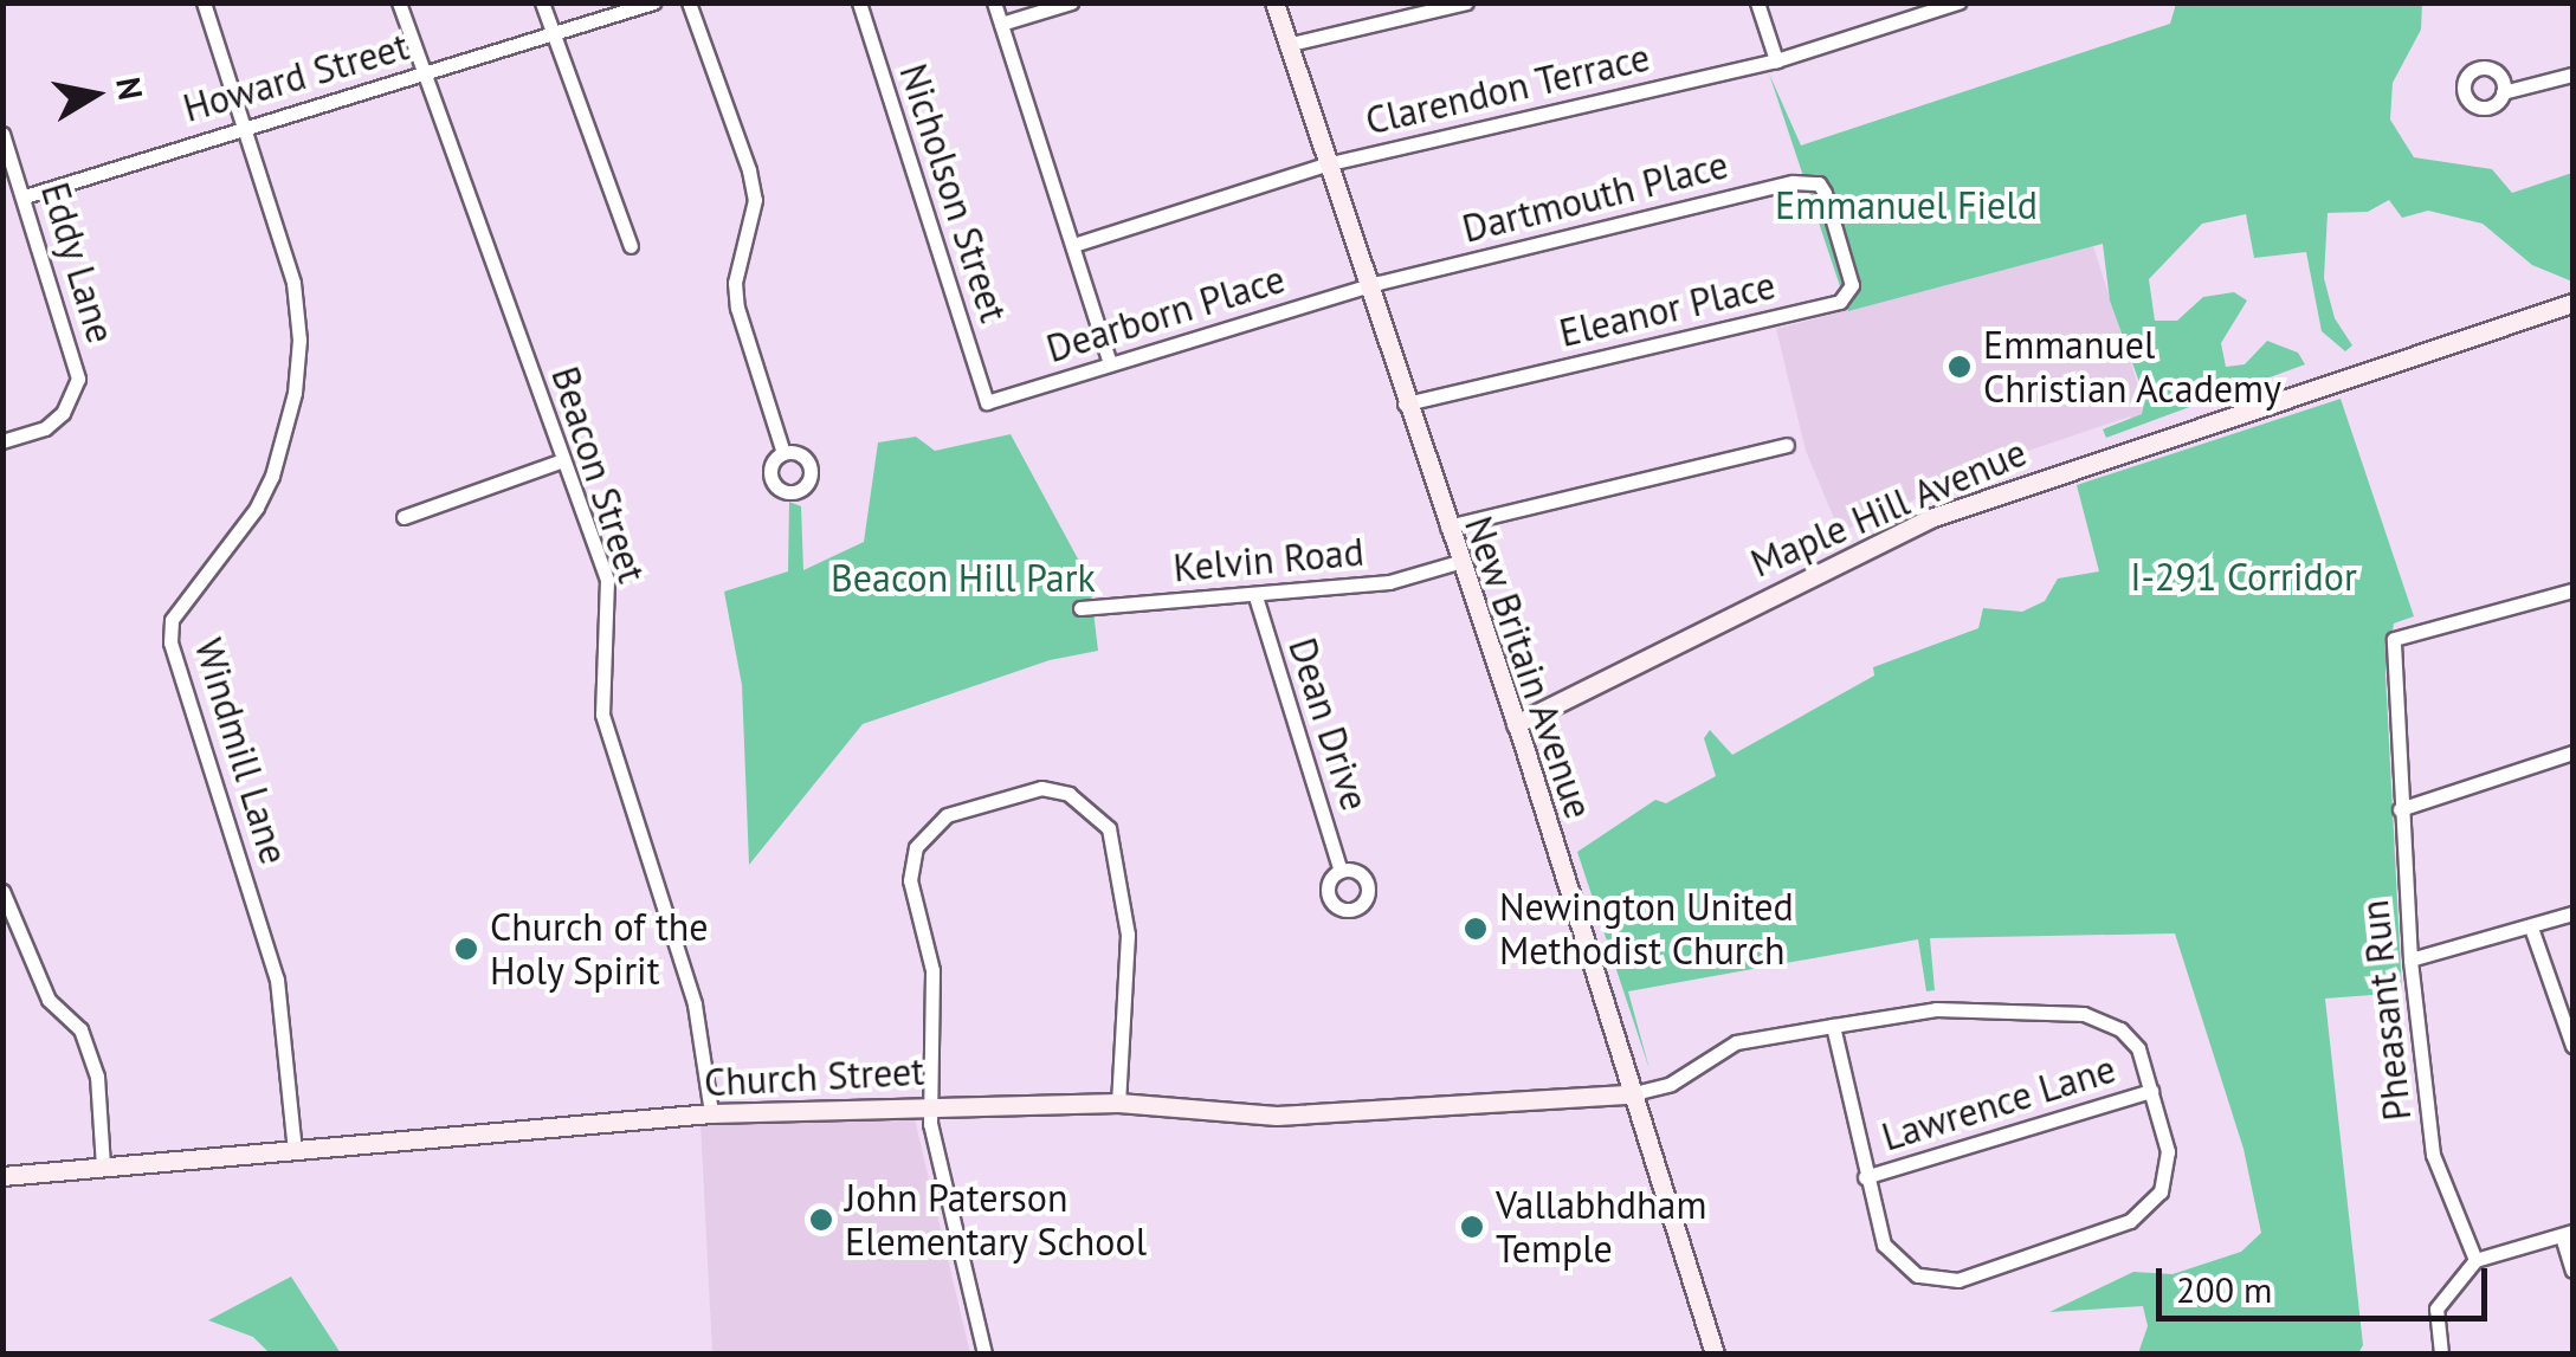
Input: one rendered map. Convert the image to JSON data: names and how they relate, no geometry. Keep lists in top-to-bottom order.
{
  "streets": {
    "main road": ["Maple Hill Avenue", "New Britain Avenue", "Church Street"],
    "street": [
      "Howard Street",
      "Clarendon Terrace",
      "Nicholson Street",
      "Dartmouth Place",
      "Eddy Lane",
      "Eleanor Place",
      "Dearborn Place",
      "Beacon Street",
      "Kelvin Road",
      "Dean Drive",
      "Windmill Lane",
      "Pheasant Run",
      "Lawrence Lane"
    ]
  },
  "crossings": [
    ["Howard Street", "Eddy Lane"],
    ["Howard Street", "Beacon Street"],
    ["Howard Street", "Windmill Lane"],
    ["Clarendon Terrace", "New Britain Avenue"],
    ["Nicholson Street", "Dearborn Place"],
    ["Dartmouth Place", "Eleanor Place"],
    ["Dartmouth Place", "Dearborn Place"],
    ["Dartmouth Place", "New Britain Avenue"],
    ["Eleanor Place", "New Britain Avenue"],
    ["Dearborn Place", "New Britain Avenue"],
    ["Beacon Street", "Church Street"],
    ["Maple Hill Avenue", "New Britain Avenue"],
    ["Kelvin Road", "New Britain Avenue"],
    ["Kelvin Road", "Dean Drive"],
    ["New Britain Avenue", "Church Street"],
    ["Windmill Lane", "Church Street"]
  ],
  "parks": ["Emmanuel Field", "I-291 Corridor", "Beacon Hill Park"],
  "places": [
    "Emmanuel Christian Academy",
    "Newington United Methodist Church",
    "Church of the Holy Spirit",
    "John Paterson Elementary School",
    "Vallabhdham Temple"
  ],
  "scale_bar": "200 m",
  "north": "right"
}
